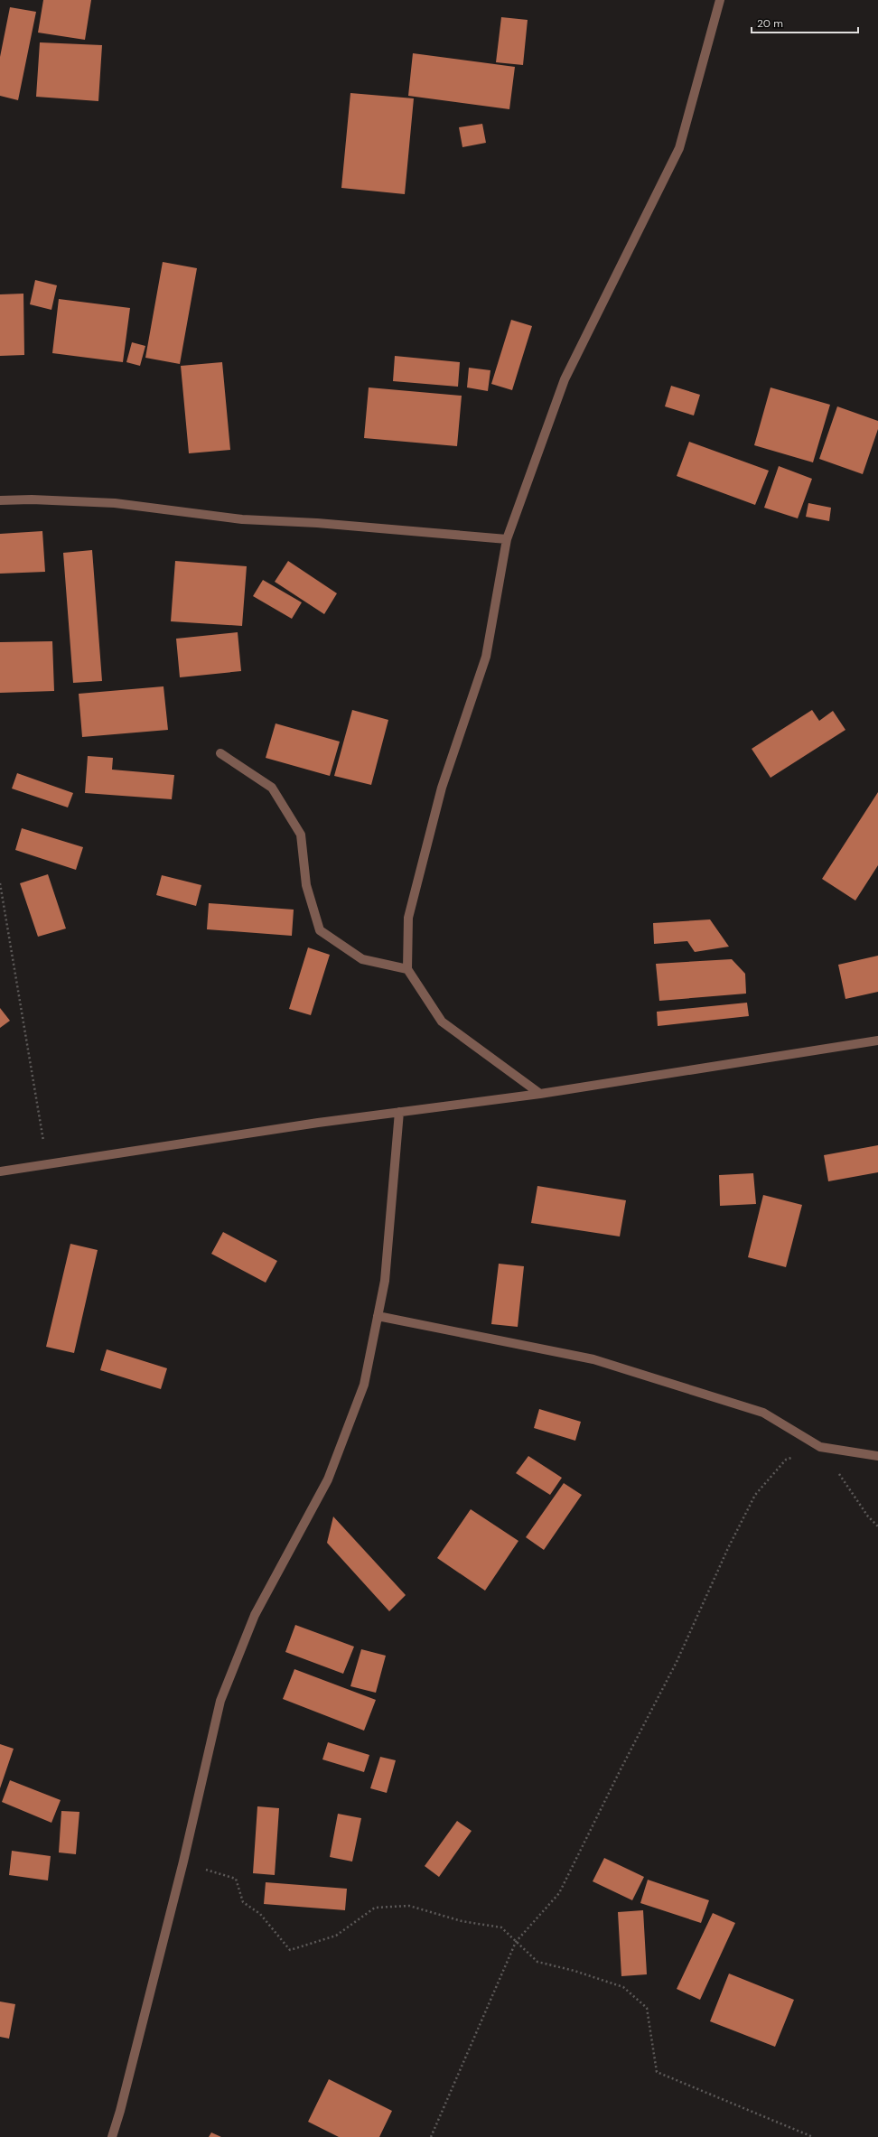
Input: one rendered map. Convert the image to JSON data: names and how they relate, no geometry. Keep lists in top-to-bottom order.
{
  "scale_bar": "20 m"
}
